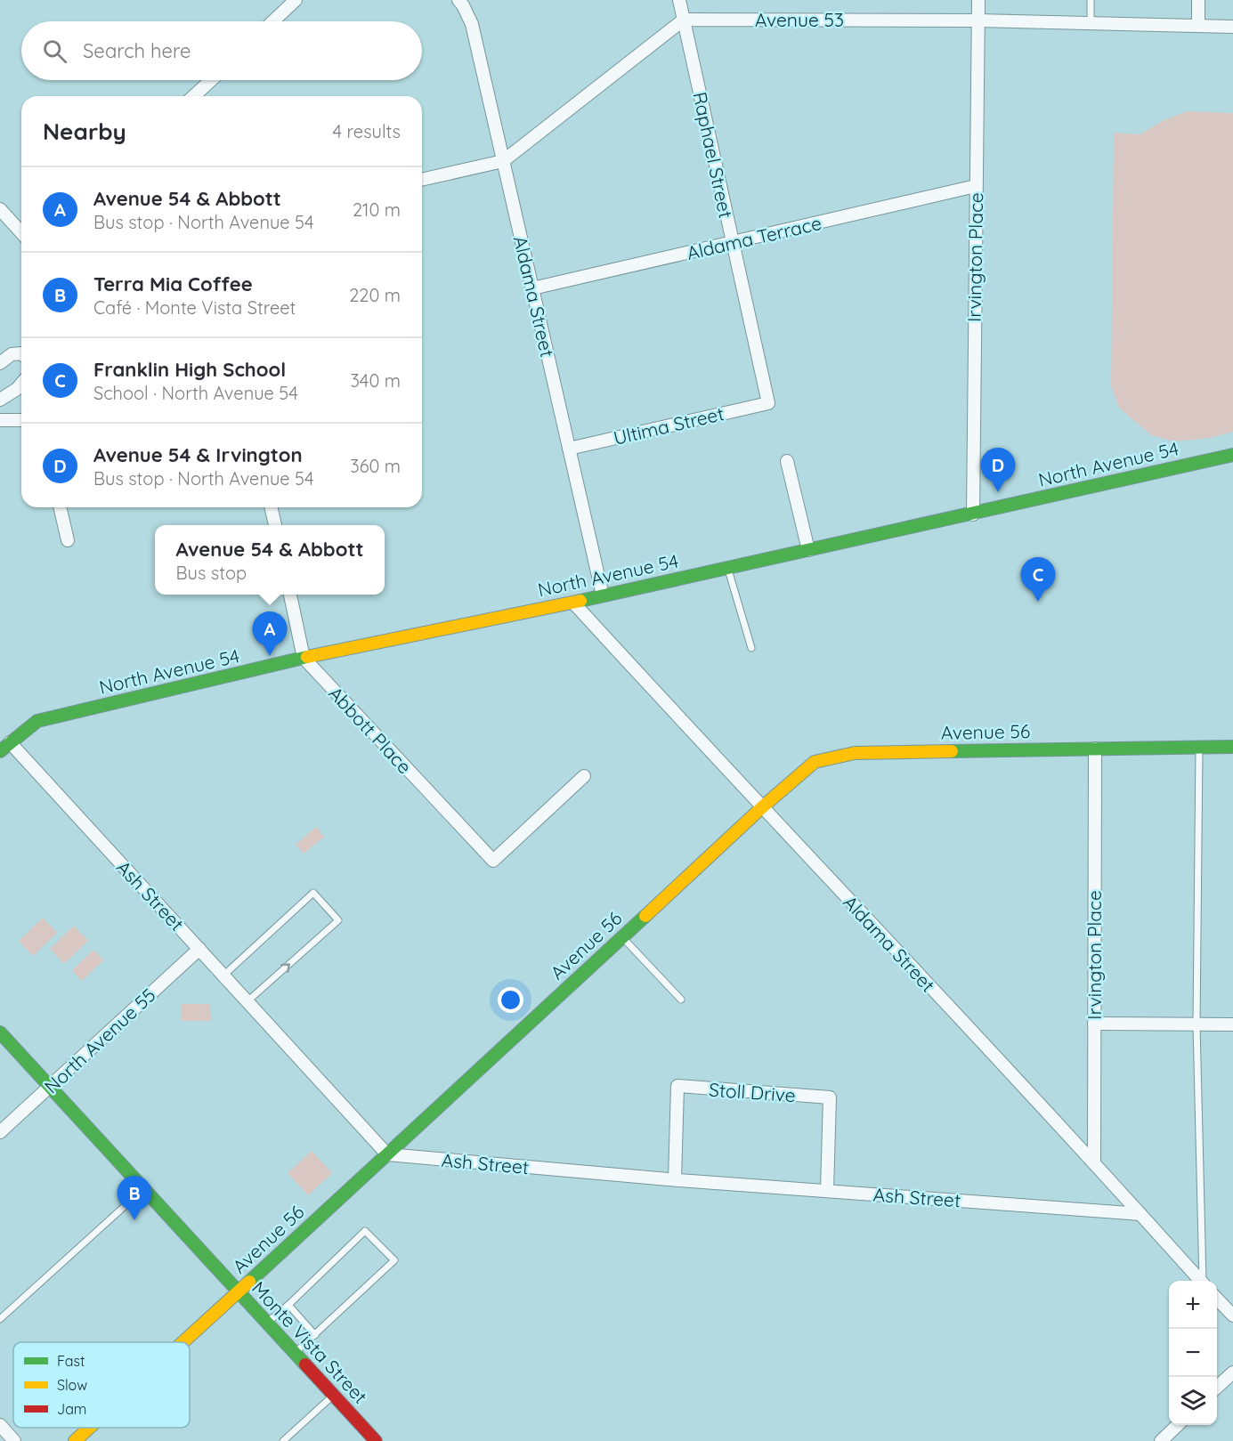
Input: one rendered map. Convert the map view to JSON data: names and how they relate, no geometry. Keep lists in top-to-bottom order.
{
  "streets": {
    "street": [
      "Avenue 53",
      "Raphael Street",
      "Aldama Terrace",
      "Irvington Place",
      "Aldama Street",
      "Ultima Street",
      "North Avenue 54",
      "Abbott Place",
      "Avenue 56",
      "Ash Street",
      "North Avenue 55",
      "Stoll Drive",
      "Monte Vista Street"
    ]
  },
  "crossings": [
    ["Avenue 53", "Raphael Street"],
    ["Avenue 53", "Irvington Place"],
    ["Raphael Street", "Aldama Terrace"],
    ["Raphael Street", "Ultima Street"],
    ["Aldama Terrace", "Irvington Place"],
    ["Aldama Terrace", "Aldama Street"],
    ["Irvington Place", "Aldama Street"],
    ["Irvington Place", "North Avenue 54"],
    ["Irvington Place", "Avenue 56"],
    ["Aldama Street", "Ultima Street"],
    ["Aldama Street", "North Avenue 54"],
    ["Aldama Street", "Avenue 56"],
    ["Aldama Street", "Ash Street"],
    ["North Avenue 54", "Abbott Place"],
    ["North Avenue 54", "Ash Street"],
    ["Avenue 56", "Ash Street"],
    ["Avenue 56", "Monte Vista Street"],
    ["Ash Street", "North Avenue 55"],
    ["Ash Street", "Stoll Drive"],
    ["North Avenue 55", "Monte Vista Street"]
  ],
  "legend": ["Fast", "Slow", "Jam"],
  "page": {
    "search": "Search here",
    "heading": ["Nearby", "4 results"],
    "list": [
      {
        "mark": "A",
        "name": "Avenue 54 & Abbott",
        "note": "Bus stop · North Avenue 54",
        "value": "210 m"
      },
      {
        "mark": "B",
        "name": "Terra Mia Coffee",
        "note": "Café · Monte Vista Street",
        "value": "220 m"
      },
      {
        "mark": "C",
        "name": "Franklin High School",
        "note": "School · North Avenue 54",
        "value": "340 m"
      },
      {
        "mark": "D",
        "name": "Avenue 54 & Irvington",
        "note": "Bus stop · North Avenue 54",
        "value": "360 m"
      }
    ],
    "pins": [
      "D",
      "C",
      "A",
      "B"
    ],
    "popup": ["Avenue 54 & Abbott", "Bus stop"],
    "map_buttons": ["+", "−"]
  }
}
